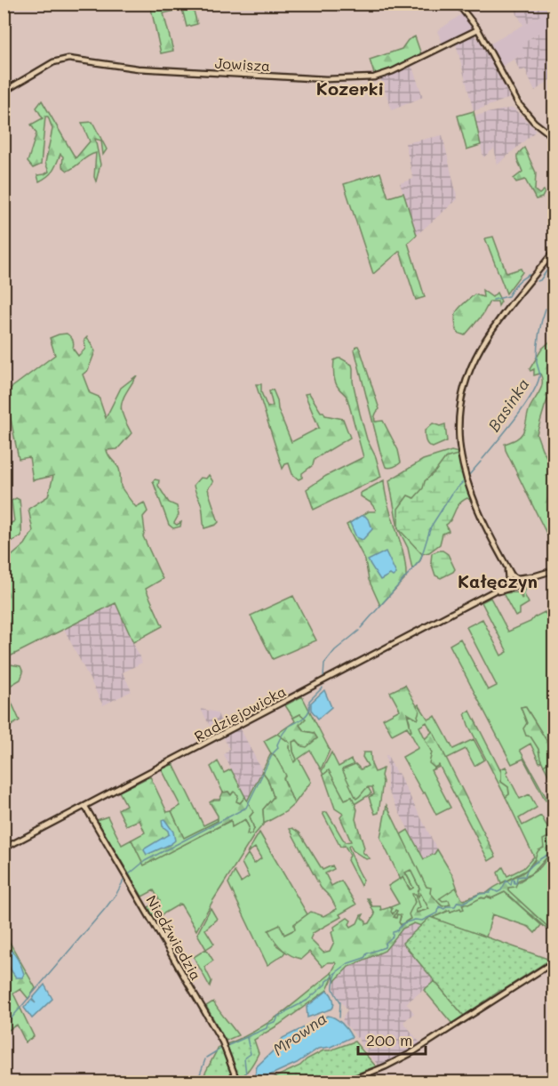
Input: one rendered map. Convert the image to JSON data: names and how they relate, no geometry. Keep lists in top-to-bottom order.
{
  "streets": {
    "main road": ["Jowisza", "Radziejowicka", "Niedźwiedzia"]
  },
  "crossings": [
    ["Radziejowicka", "Niedźwiedzia"]
  ],
  "districts": ["Kozerki", "Kałęczyn"],
  "water": ["Basinka", "Mrowna"],
  "scale_bar": "200 m"
}
